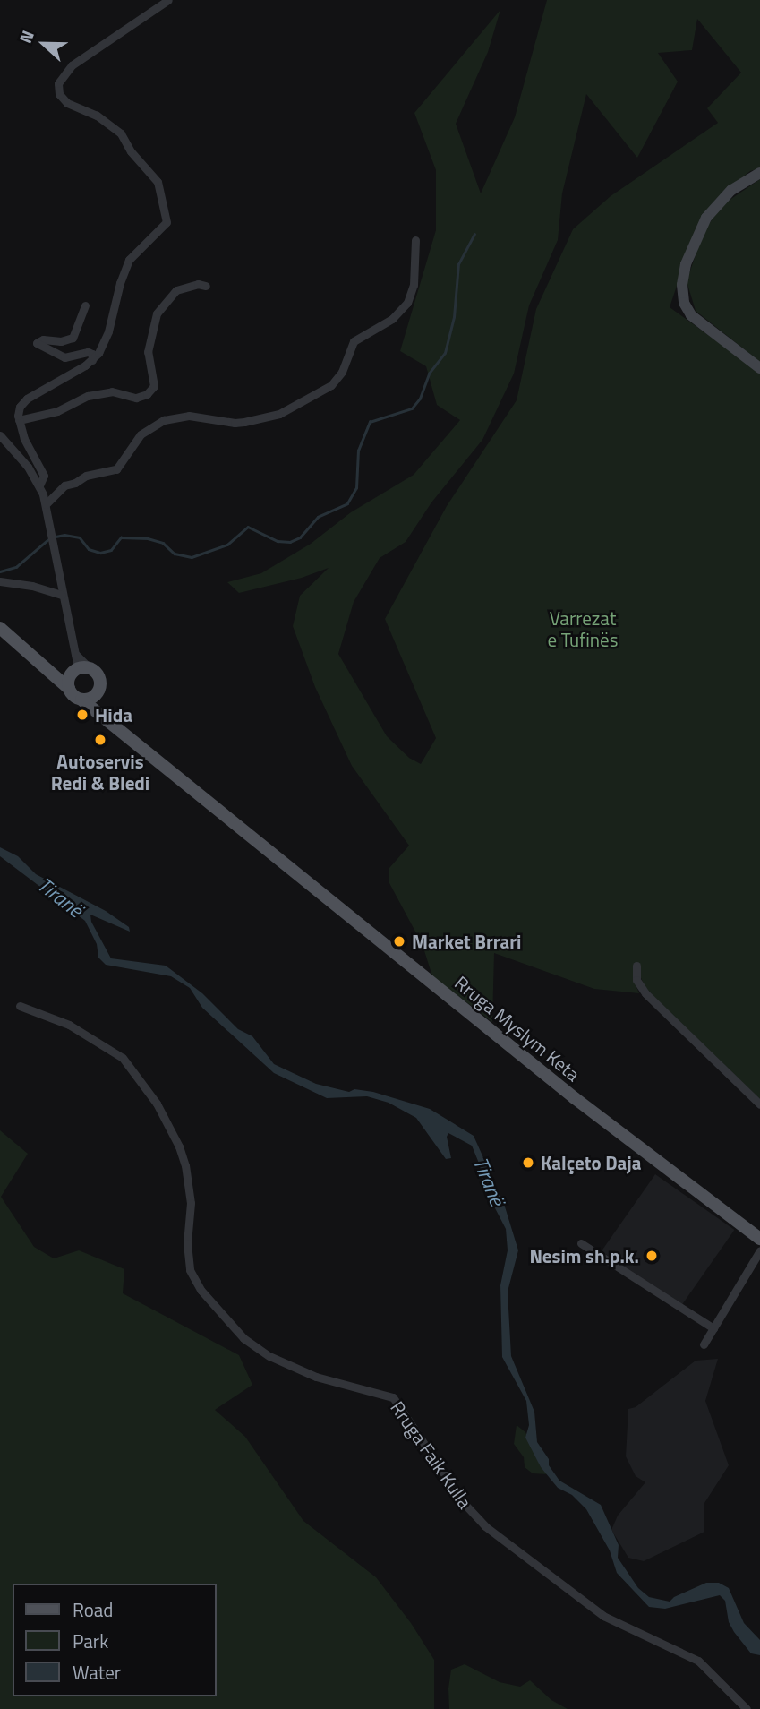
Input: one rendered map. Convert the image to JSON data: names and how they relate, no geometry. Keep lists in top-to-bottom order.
{
  "streets": {
    "main road": ["Rruga Myslym Keta"],
    "street": ["Rruga Faik Kulla"]
  },
  "water": ["Tiranë"],
  "parks": ["Varrezat e Tufinës"],
  "places": [
    "Hida",
    "Autoservis Redi & Bledi",
    "Market Brrari",
    "Kalçeto Daja",
    "Nesim sh.p.k."
  ],
  "legend": ["Road", "Park", "Water"],
  "north": "left"
}
